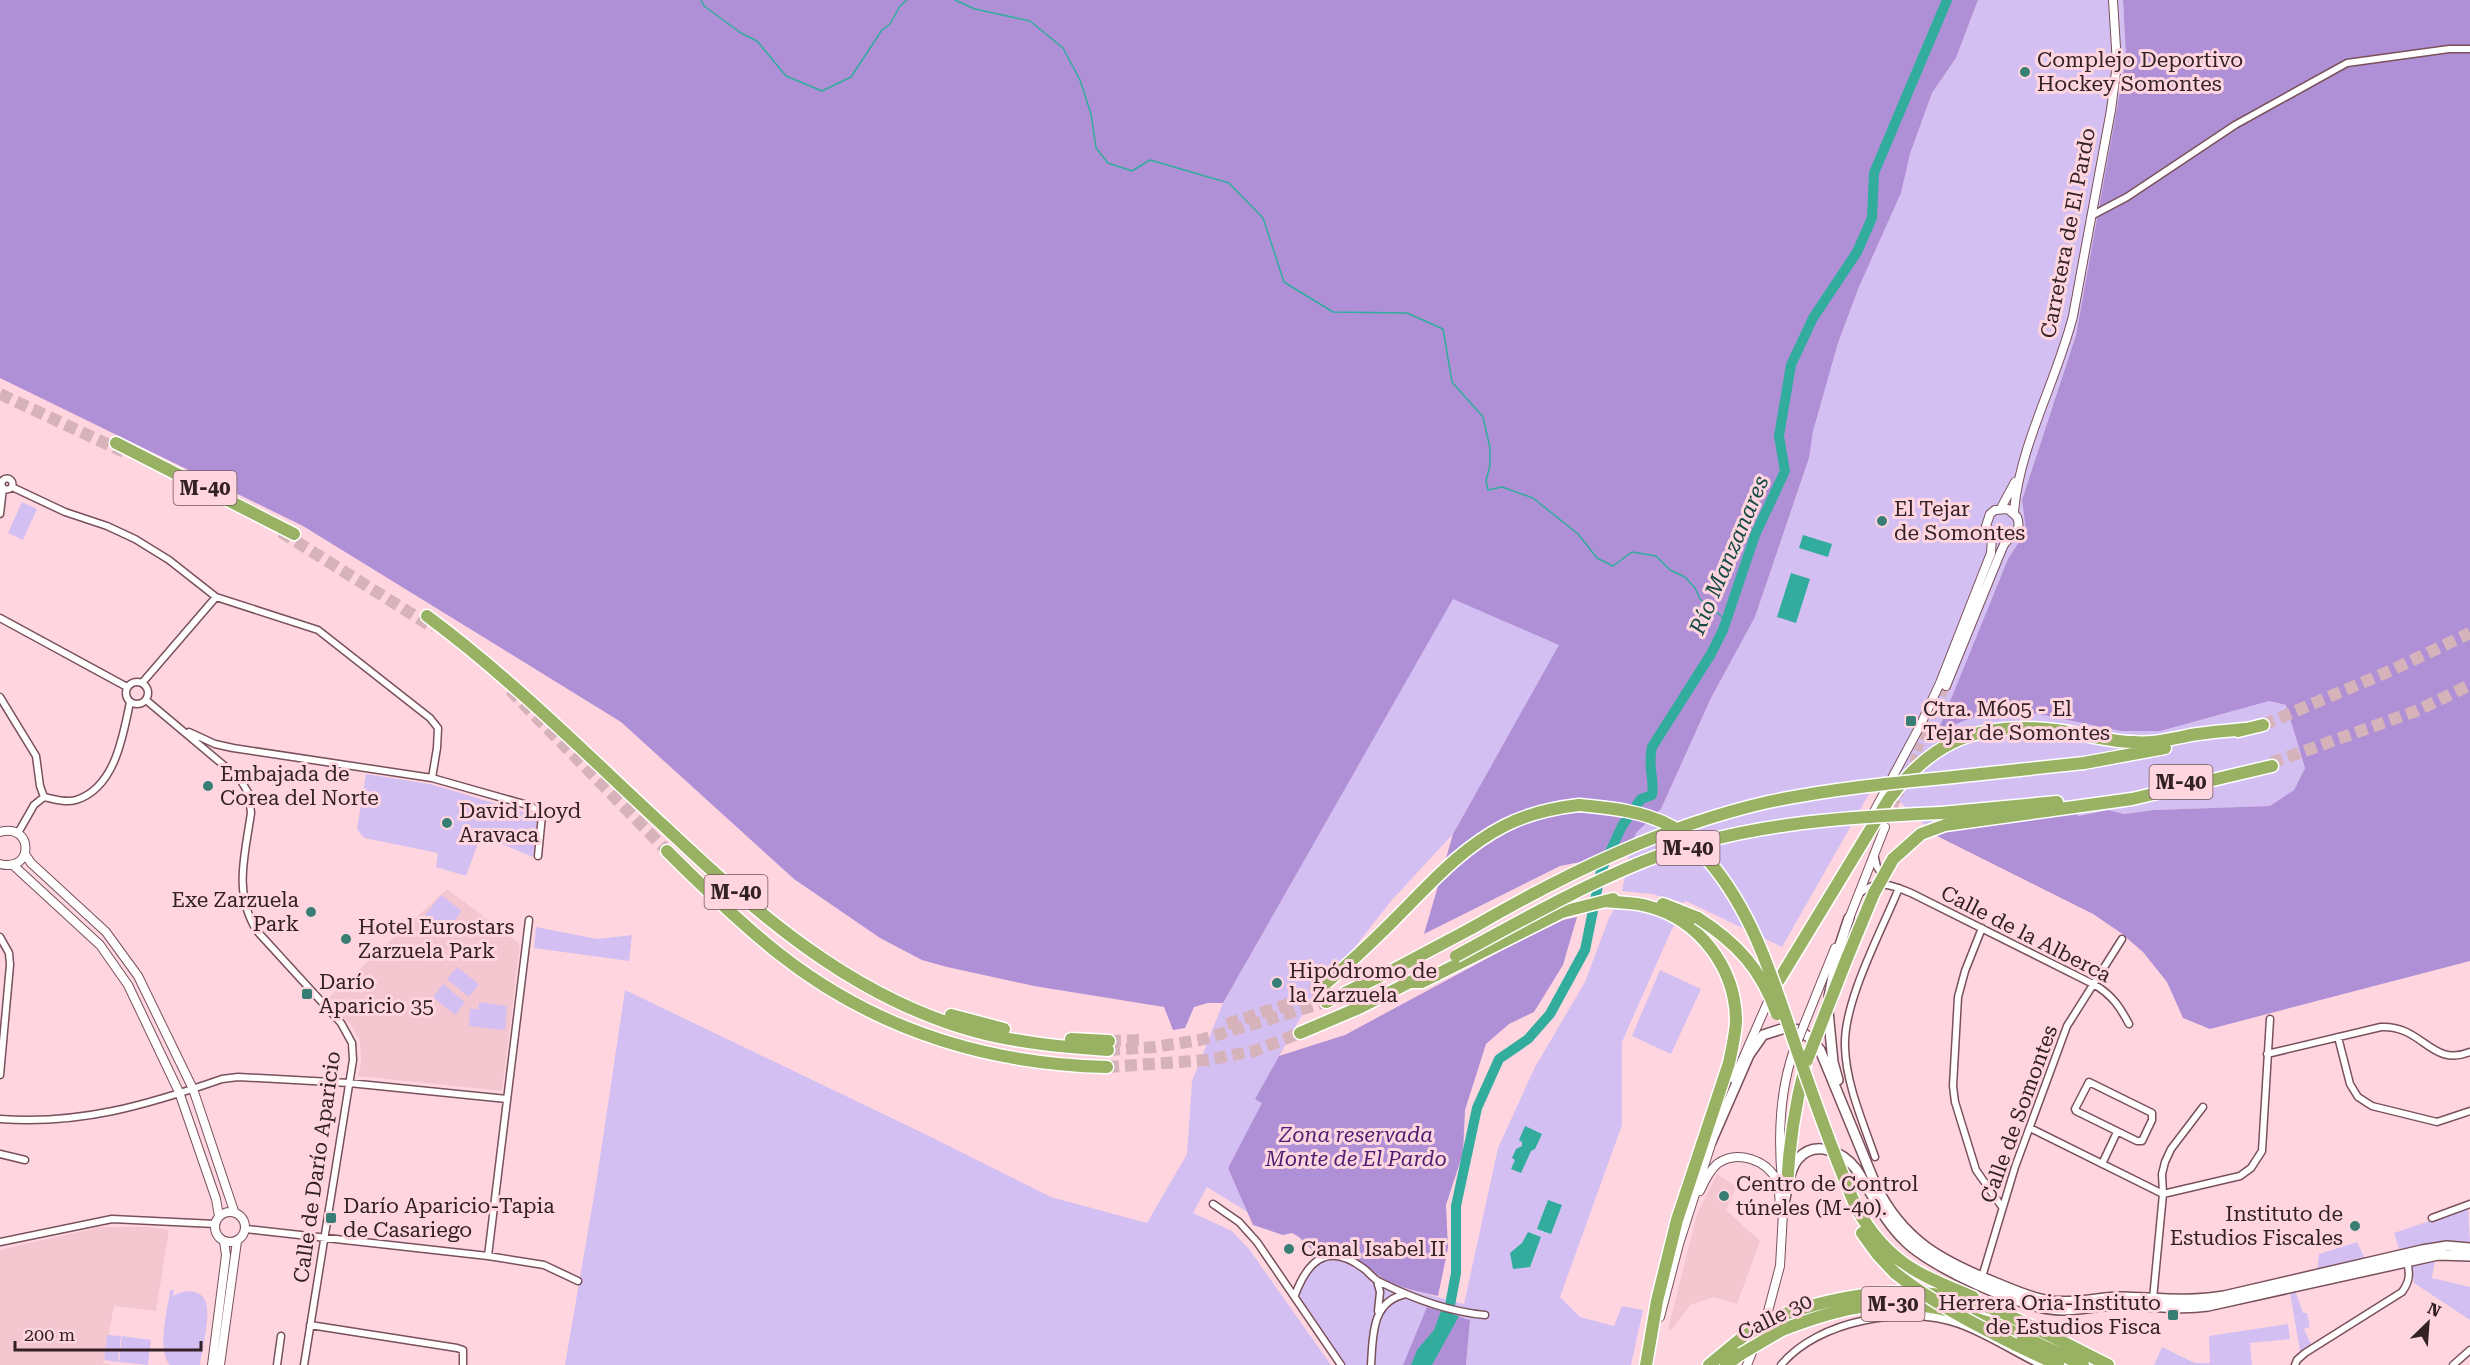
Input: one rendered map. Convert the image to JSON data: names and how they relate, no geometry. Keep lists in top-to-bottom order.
{
  "streets": {
    "highway": ["M-40", "M-30", "Calle 30"],
    "street": [
      "Carretera de El Pardo",
      "Calle de la Alberca",
      "Calle de Somontes",
      "Calle de Darío Aparicio"
    ]
  },
  "crossings": [
    ["Calle de la Alberca", "Calle de Somontes"]
  ],
  "water": ["Río Manzanares"],
  "parks": ["Zona reservada Monte de El Pardo"],
  "places": {
    "other": [
      "Complejo Deportivo Hockey Somontes",
      "El Tejar de Somontes",
      "Embajada de Corea del Norte",
      "David Lloyd Aravaca",
      "Exe Zarzuela Park",
      "Hotel Eurostars Zarzuela Park",
      "Hipódromo de la Zarzuela",
      "Centro de Control túneles (M-40).",
      "Instituto de Estudios Fiscales",
      "Canal Isabel II"
    ],
    "transit": [
      "Ctra. M605 - El Tejar de Somontes",
      "Darío Aparicio 35",
      "Darío Aparicio-Tapia de Casariego",
      "Herrera Oria-Instituto de Estudios Fisca"
    ]
  },
  "scale_bar": "200 m",
  "north": "top right"
}
